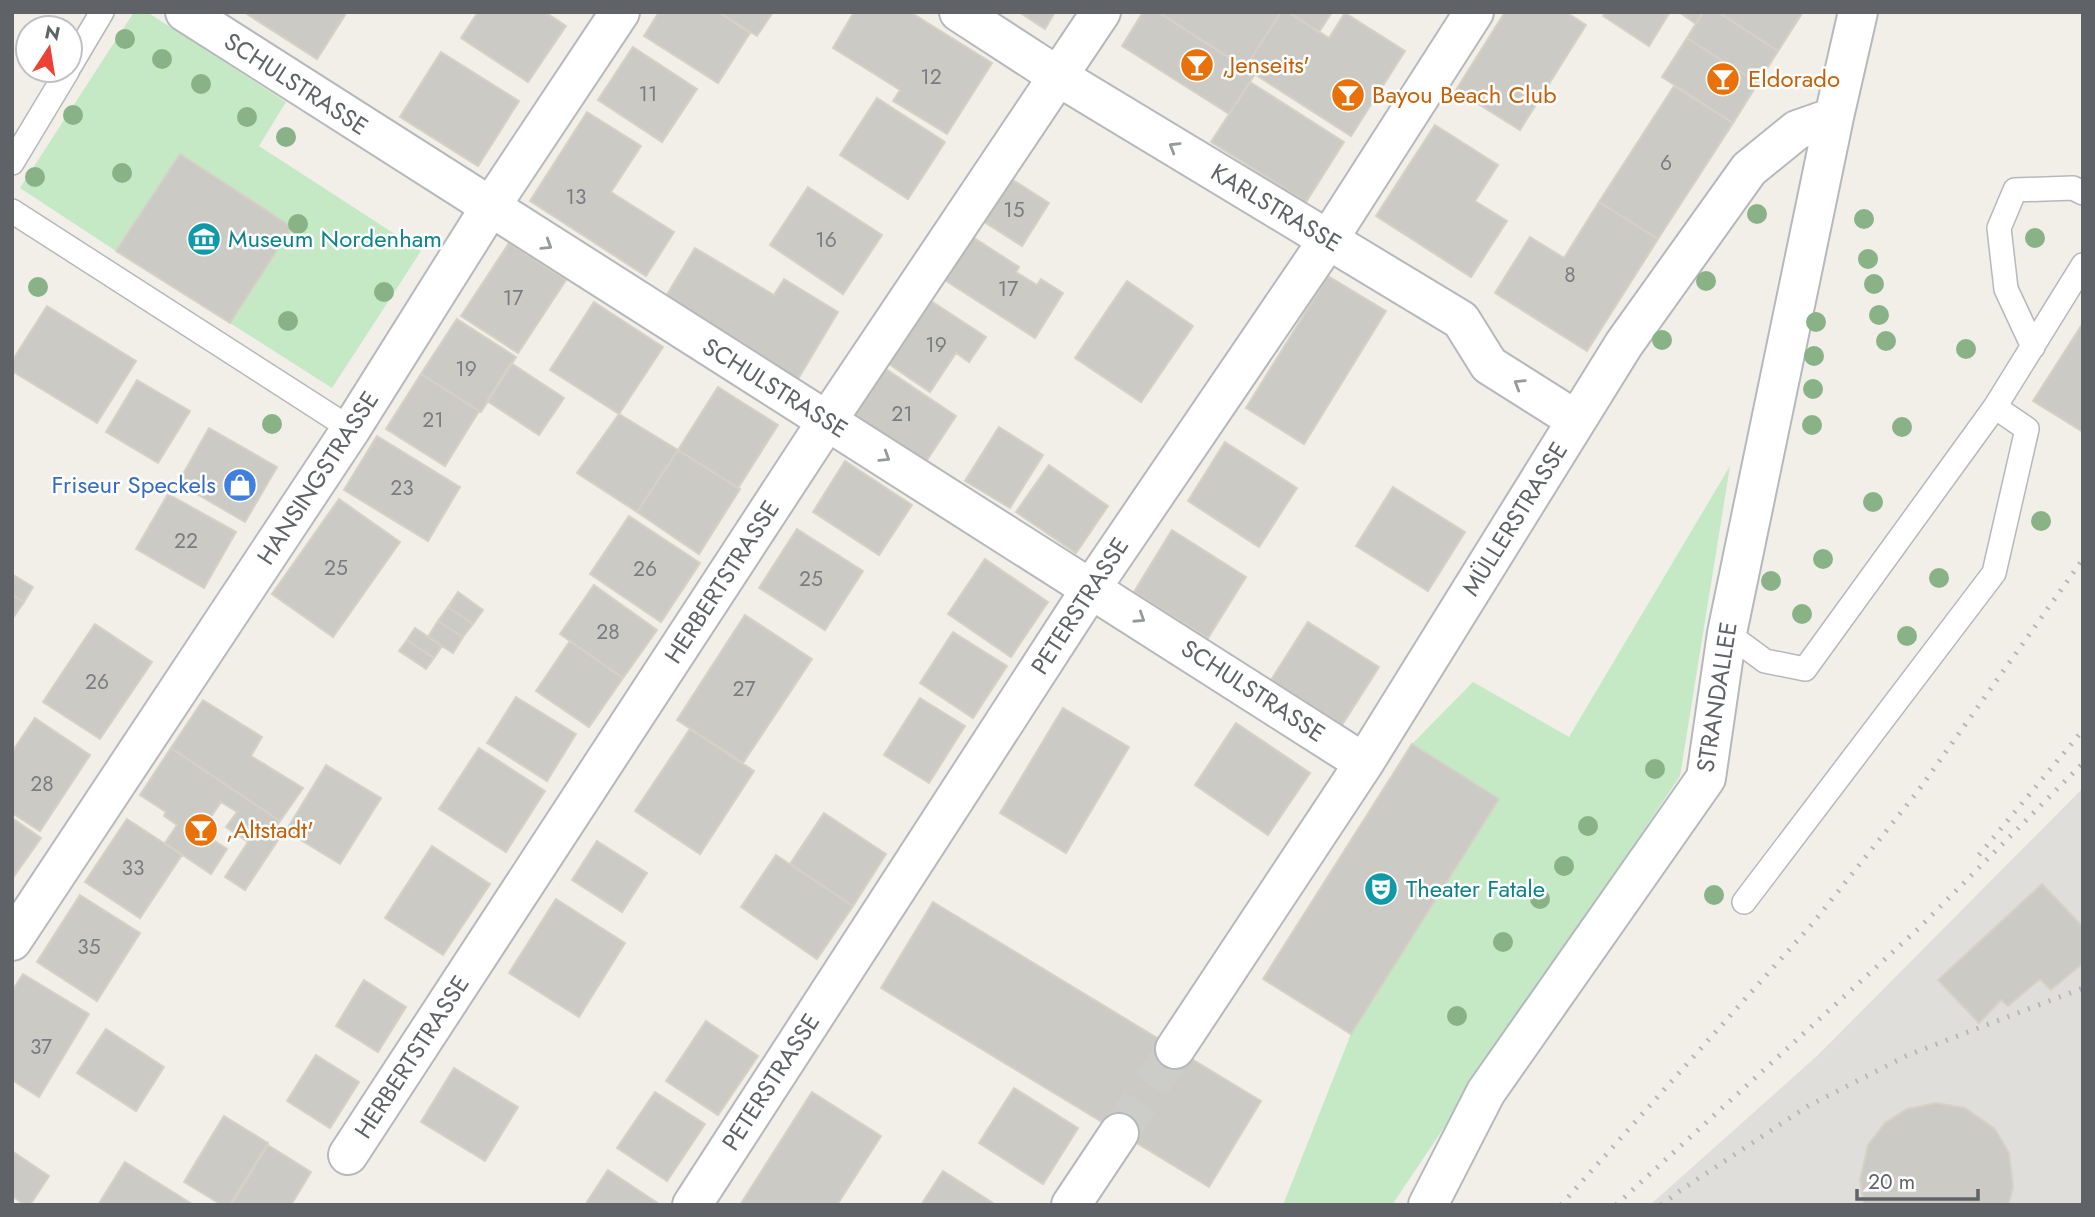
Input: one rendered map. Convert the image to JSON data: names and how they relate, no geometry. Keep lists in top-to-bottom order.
{
  "streets": {
    "street": [
      "SCHULSTRASSE",
      "KARLSTRASSE",
      "HANSINGSTRASSE",
      "MÜLLERSTRASSE",
      "HERBERTSTRASSE",
      "PETERSTRASSE",
      "STRANDALLEE"
    ]
  },
  "crossings": [
    ["SCHULSTRASSE", "HANSINGSTRASSE"],
    ["SCHULSTRASSE", "MÜLLERSTRASSE"],
    ["SCHULSTRASSE", "HERBERTSTRASSE"],
    ["SCHULSTRASSE", "PETERSTRASSE"],
    ["KARLSTRASSE", "MÜLLERSTRASSE"],
    ["KARLSTRASSE", "HERBERTSTRASSE"],
    ["KARLSTRASSE", "PETERSTRASSE"],
    ["MÜLLERSTRASSE", "STRANDALLEE"]
  ],
  "one_way": ["SCHULSTRASSE", "KARLSTRASSE"],
  "places": {
    "bar": [
      ",Jenseits'",
      "Eldorado",
      "Bayou Beach Club",
      ",Altstadt'"
    ],
    "museum": ["Museum Nordenham"],
    "shop": ["Friseur Speckels"],
    "theatre": ["Theater Fatale"]
  },
  "house_numbers": [
    "12",
    "11",
    "6",
    "13",
    "15",
    "16",
    "8",
    "17",
    "17",
    "19",
    "19",
    "21",
    "21",
    "23",
    "22",
    "25",
    "26",
    "25",
    "28",
    "26",
    "27",
    "28",
    "33",
    "35",
    "37"
  ],
  "scale_bar": "20 m",
  "north": "top"
}
